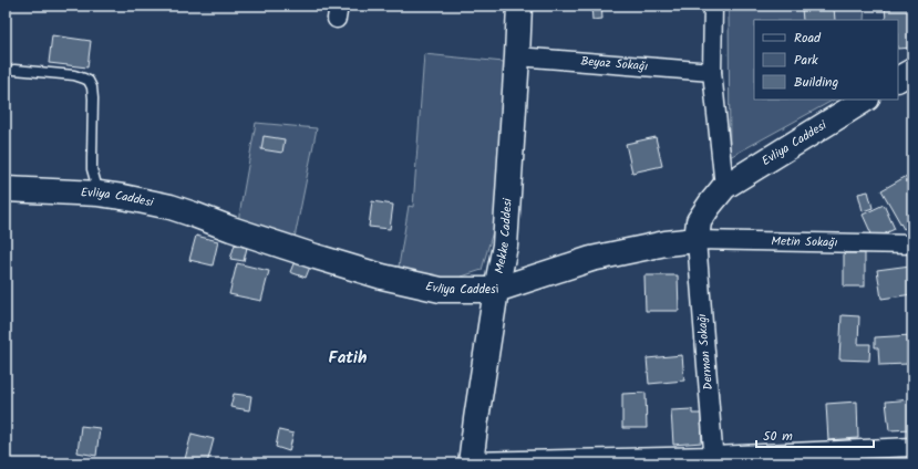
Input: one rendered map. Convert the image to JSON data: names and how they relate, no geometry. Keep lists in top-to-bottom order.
{
  "streets": {
    "street": [
      "Beyaz Sokağı",
      "Evliya Caddesi",
      "Mekke Caddesi",
      "Metin Sokağı",
      "Derman Sokağı"
    ]
  },
  "crossings": [
    ["Beyaz Sokağı", "Mekke Caddesi"],
    ["Evliya Caddesi", "Mekke Caddesi"],
    ["Evliya Caddesi", "Metin Sokağı"],
    ["Evliya Caddesi", "Derman Sokağı"],
    ["Metin Sokağı", "Derman Sokağı"]
  ],
  "districts": ["Fatih"],
  "legend": ["Road", "Park", "Building"],
  "scale_bar": "50 m"
}
